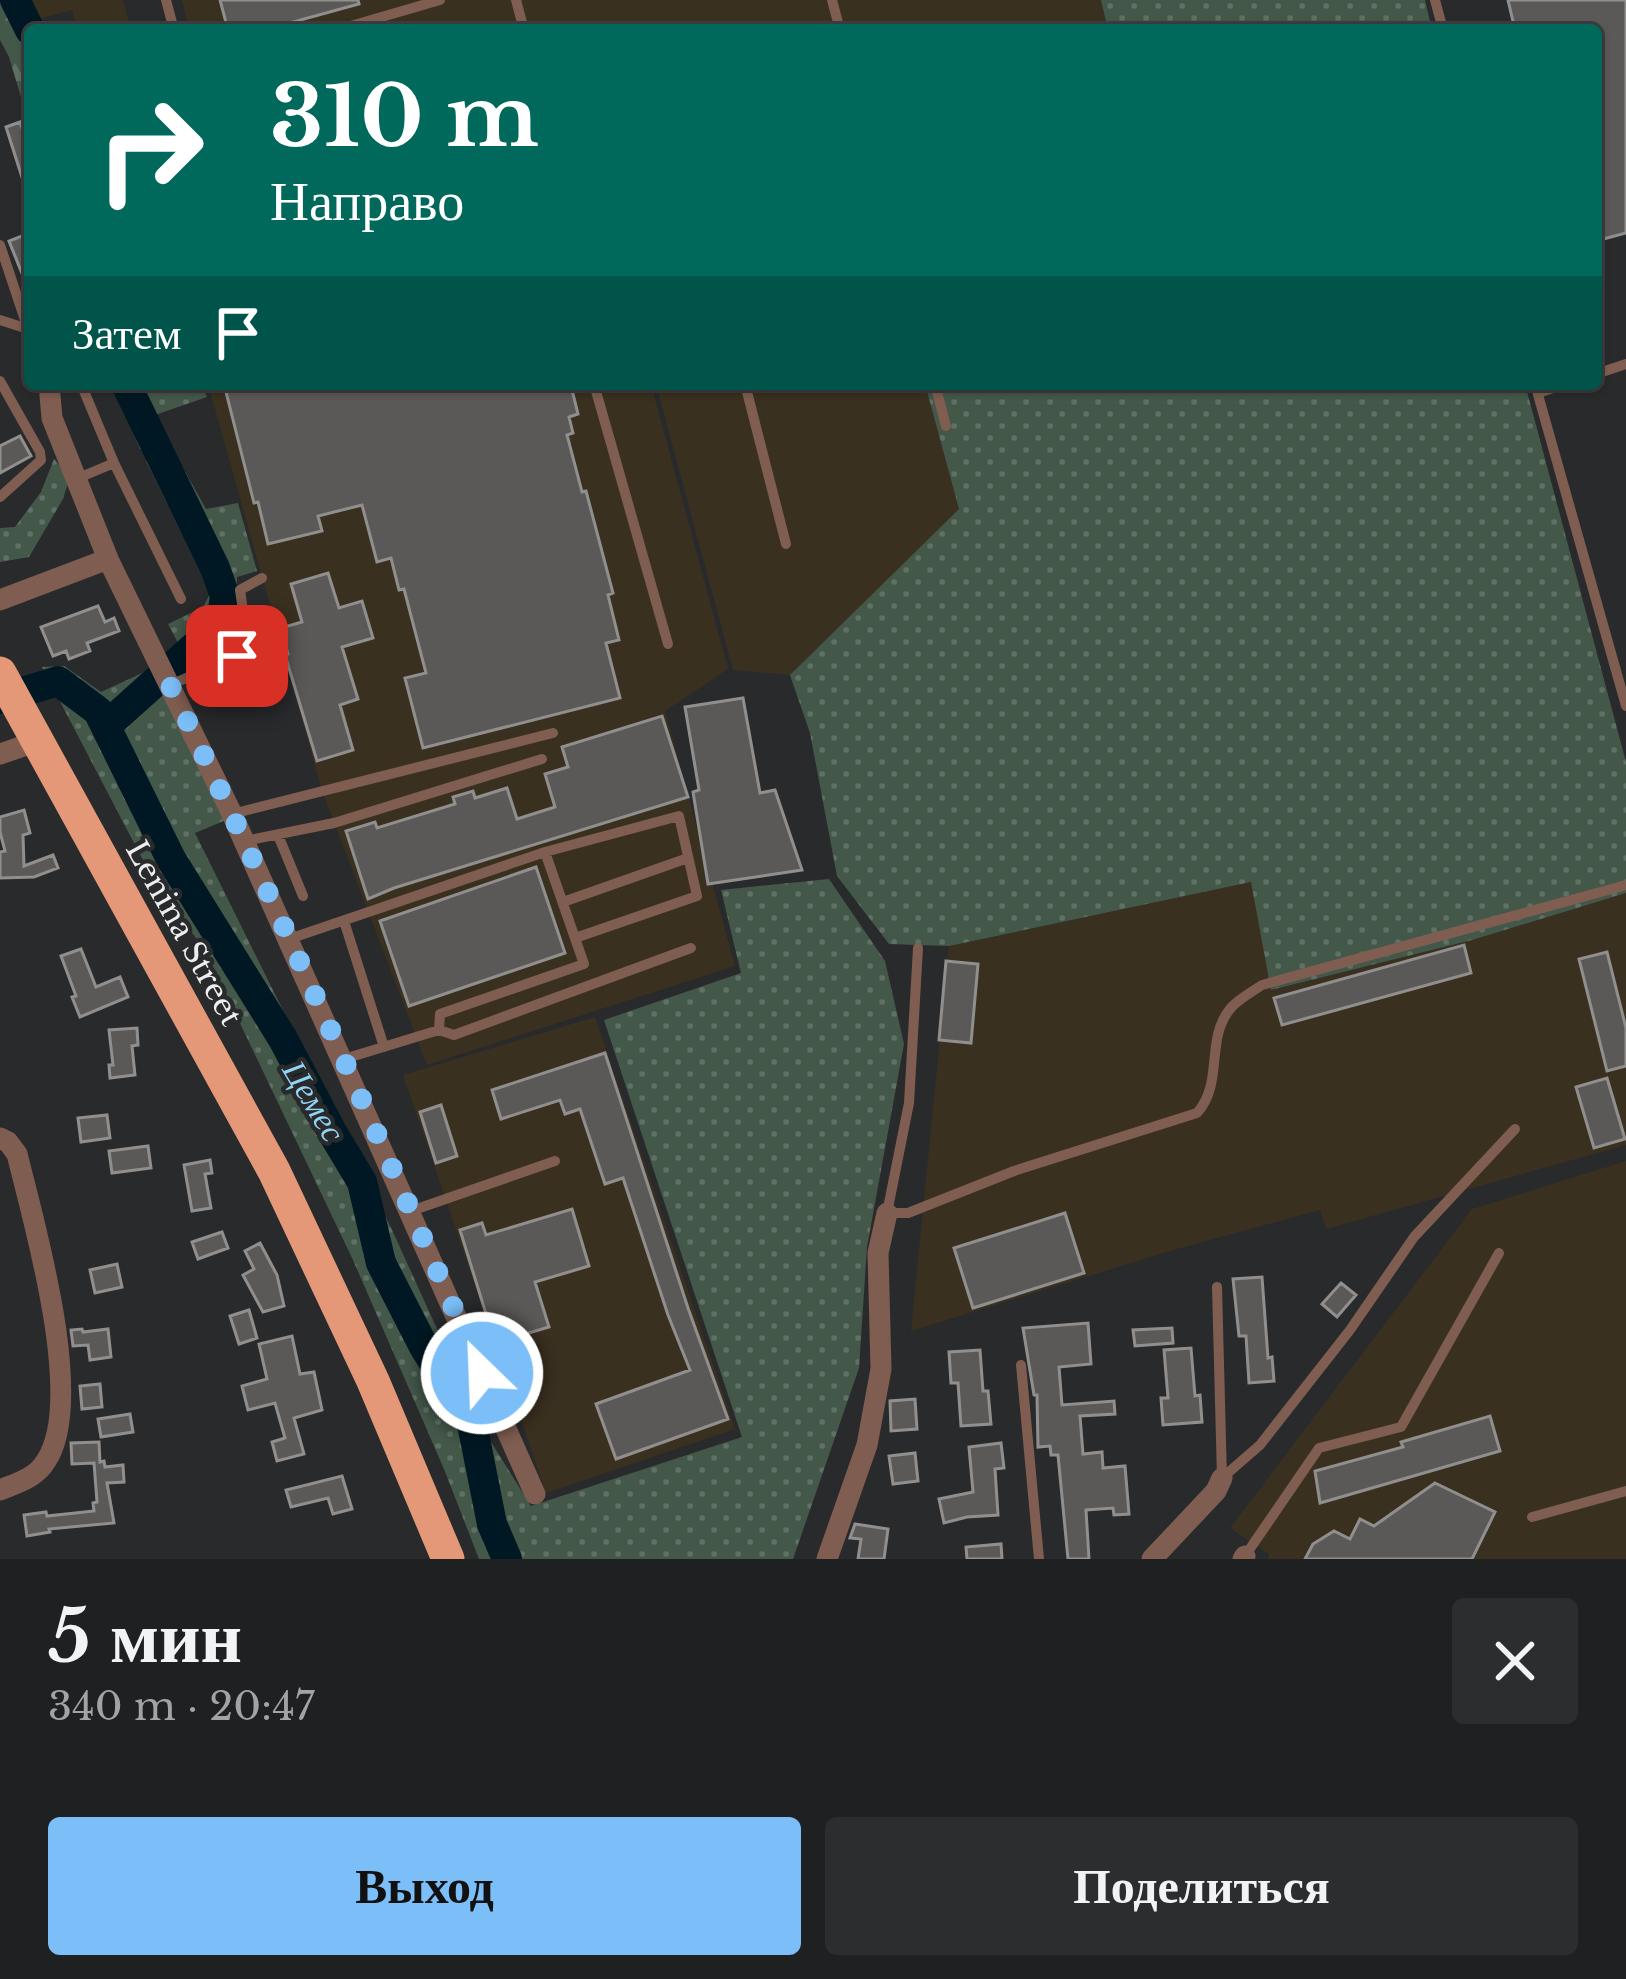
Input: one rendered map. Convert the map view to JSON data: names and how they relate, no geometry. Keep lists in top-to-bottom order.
{
  "streets": {
    "highway": ["Lenina Street"]
  },
  "water": ["Цемес"],
  "page": {
    "turn": ["310 m", "Направо"],
    "then": "Затем",
    "heading": ["5 мин", "340 m · 20:47"],
    "buttons": ["Выход", "Поделиться"]
  }
}
